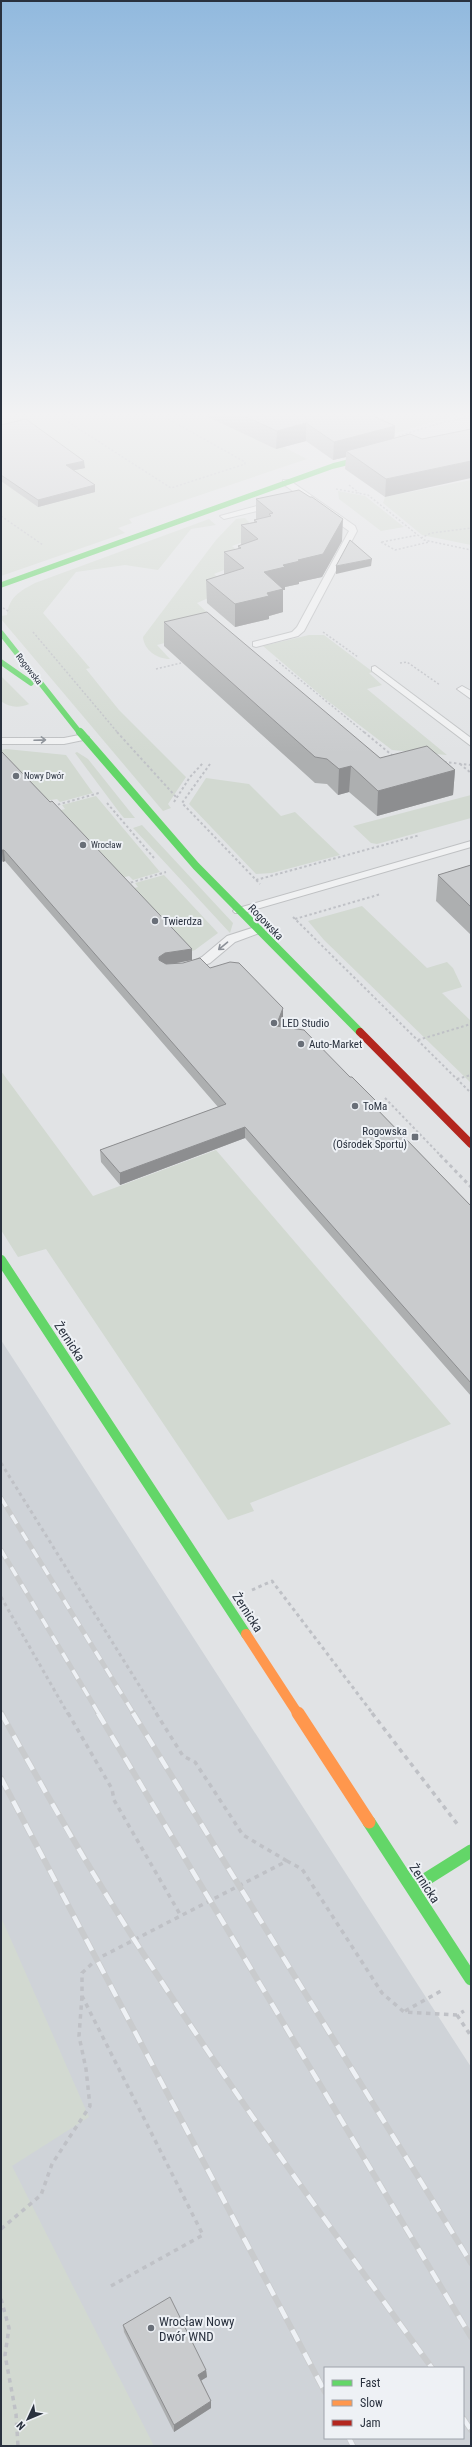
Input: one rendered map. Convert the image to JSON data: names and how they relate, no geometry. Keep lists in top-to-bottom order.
{
  "streets": {
    "street": ["Rogowska", "Żernicka"]
  },
  "places": {
    "other": [
      "Nowy Dwór",
      "Wrocław",
      "Twierdza",
      "LED Studio",
      "Auto-Market",
      "ToMa",
      "Wrocław Nowy Dwór WND"
    ],
    "transit": ["Rogowska (Ośrodek Sportu)"]
  },
  "legend": ["Fast", "Slow", "Jam"],
  "north": "bottom left"
}
